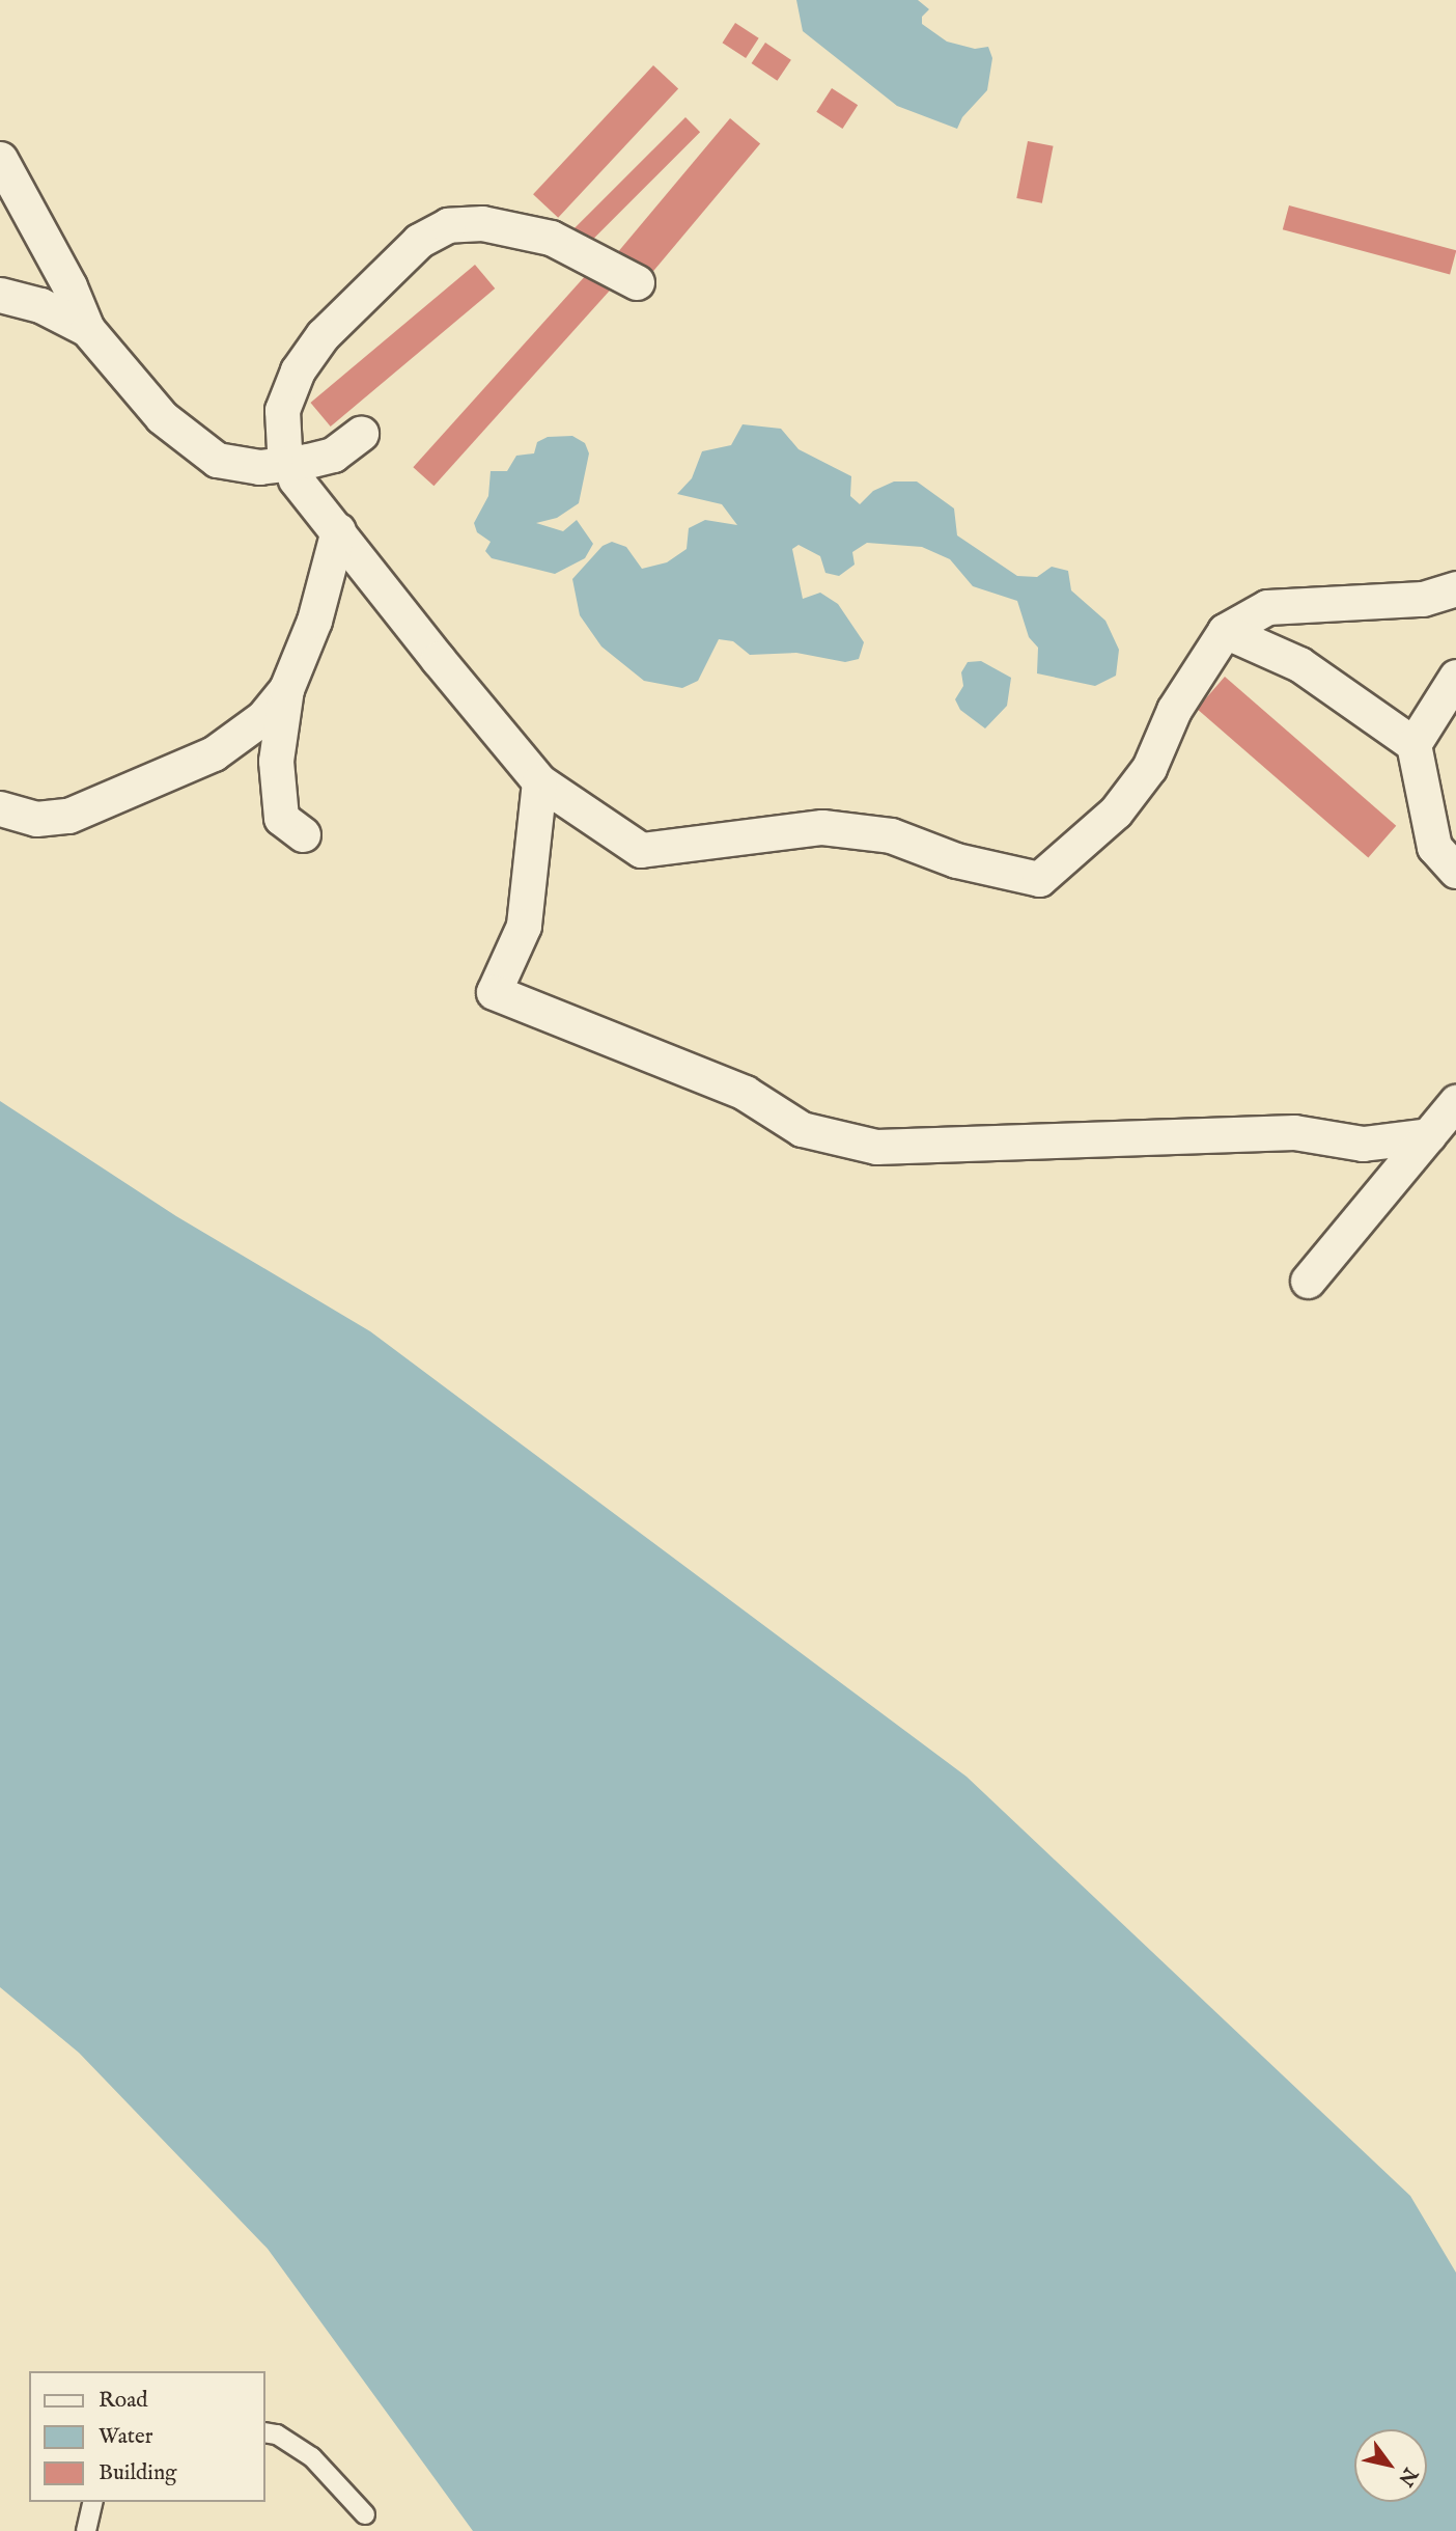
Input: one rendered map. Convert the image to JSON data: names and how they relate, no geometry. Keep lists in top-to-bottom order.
{
  "legend": ["Road", "Water", "Building"],
  "north": "bottom right"
}
